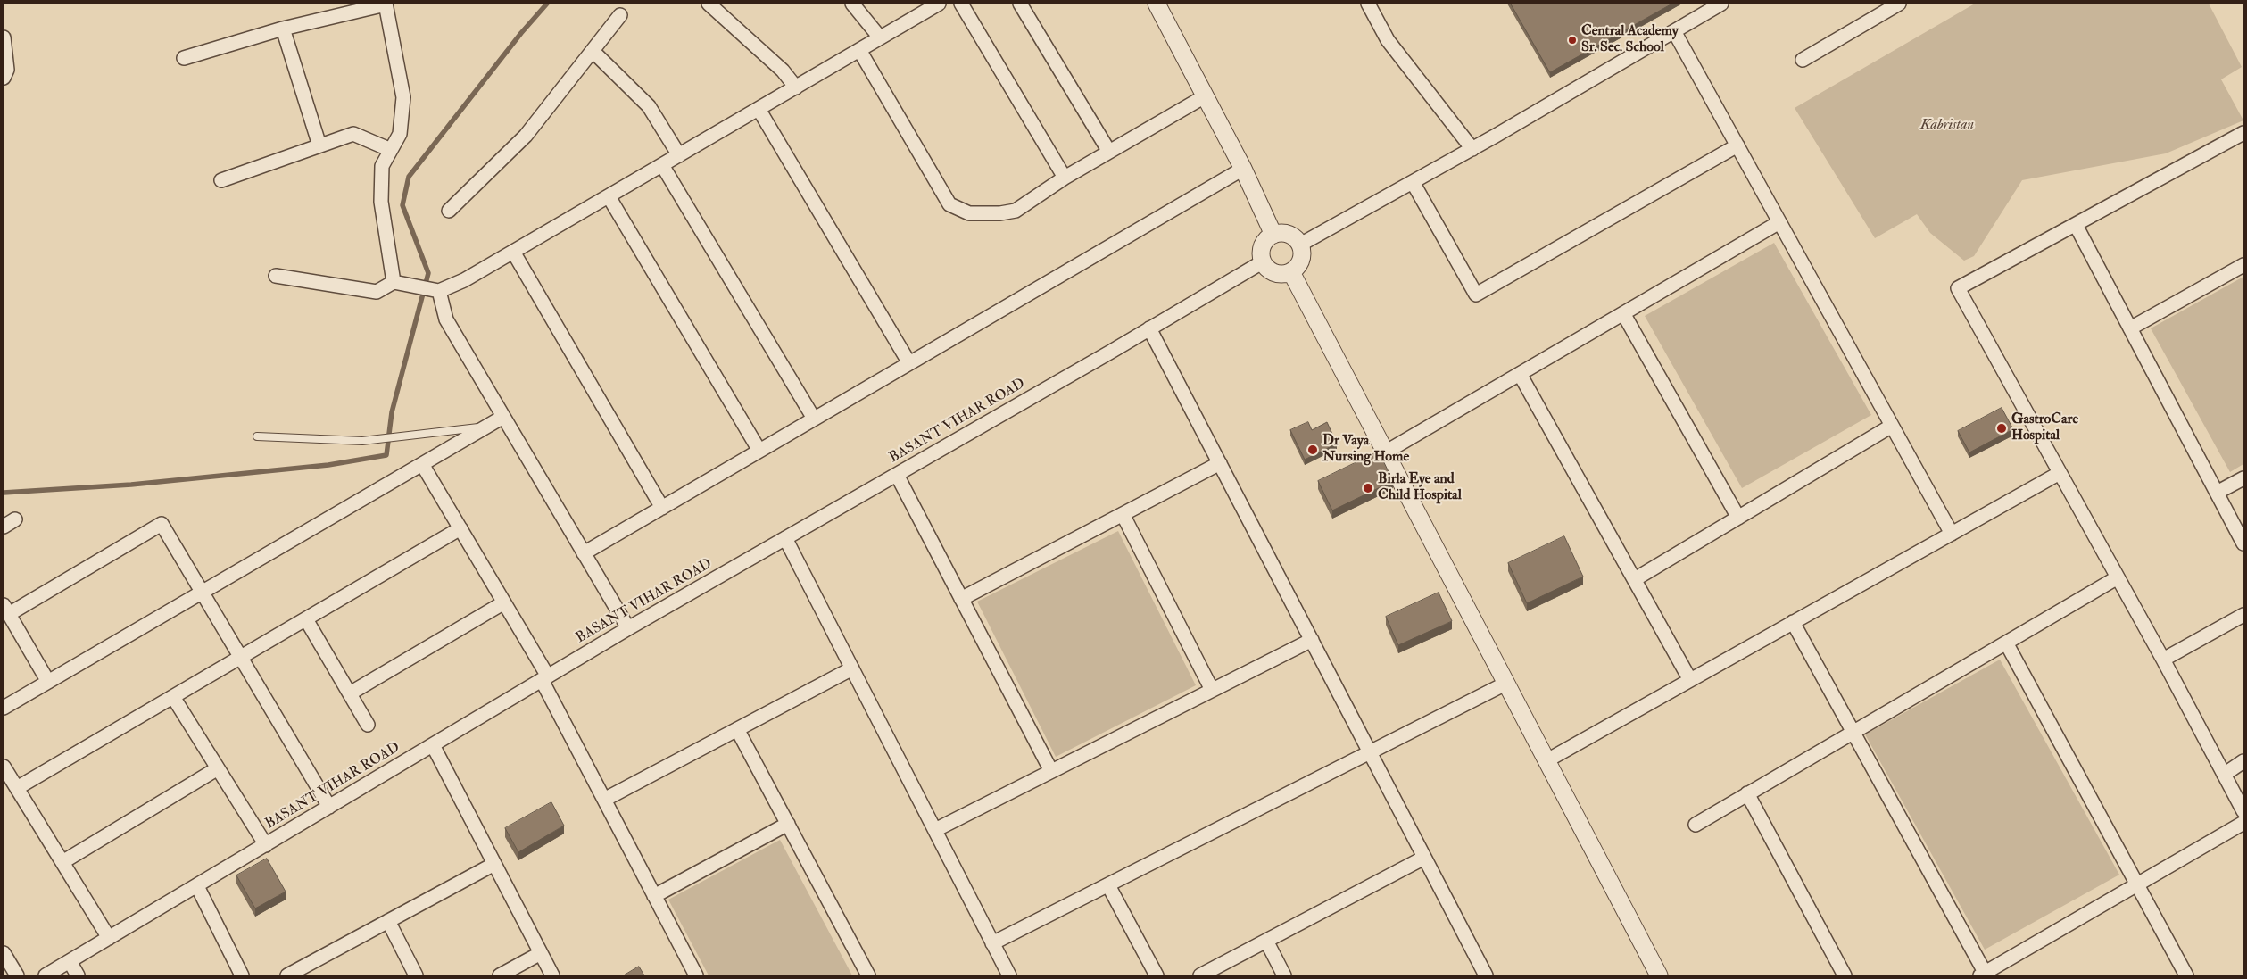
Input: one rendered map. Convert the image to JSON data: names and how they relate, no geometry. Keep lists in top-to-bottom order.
{
  "streets": {
    "street": ["BASANT VIHAR ROAD"]
  },
  "parks": ["Kabristan"],
  "places": [
    "Central Academy Sr. Sec. School",
    "GastroCare Hospital",
    "Dr Vaya Nursing Home",
    "Birla Eye and Child Hospital"
  ]
}
